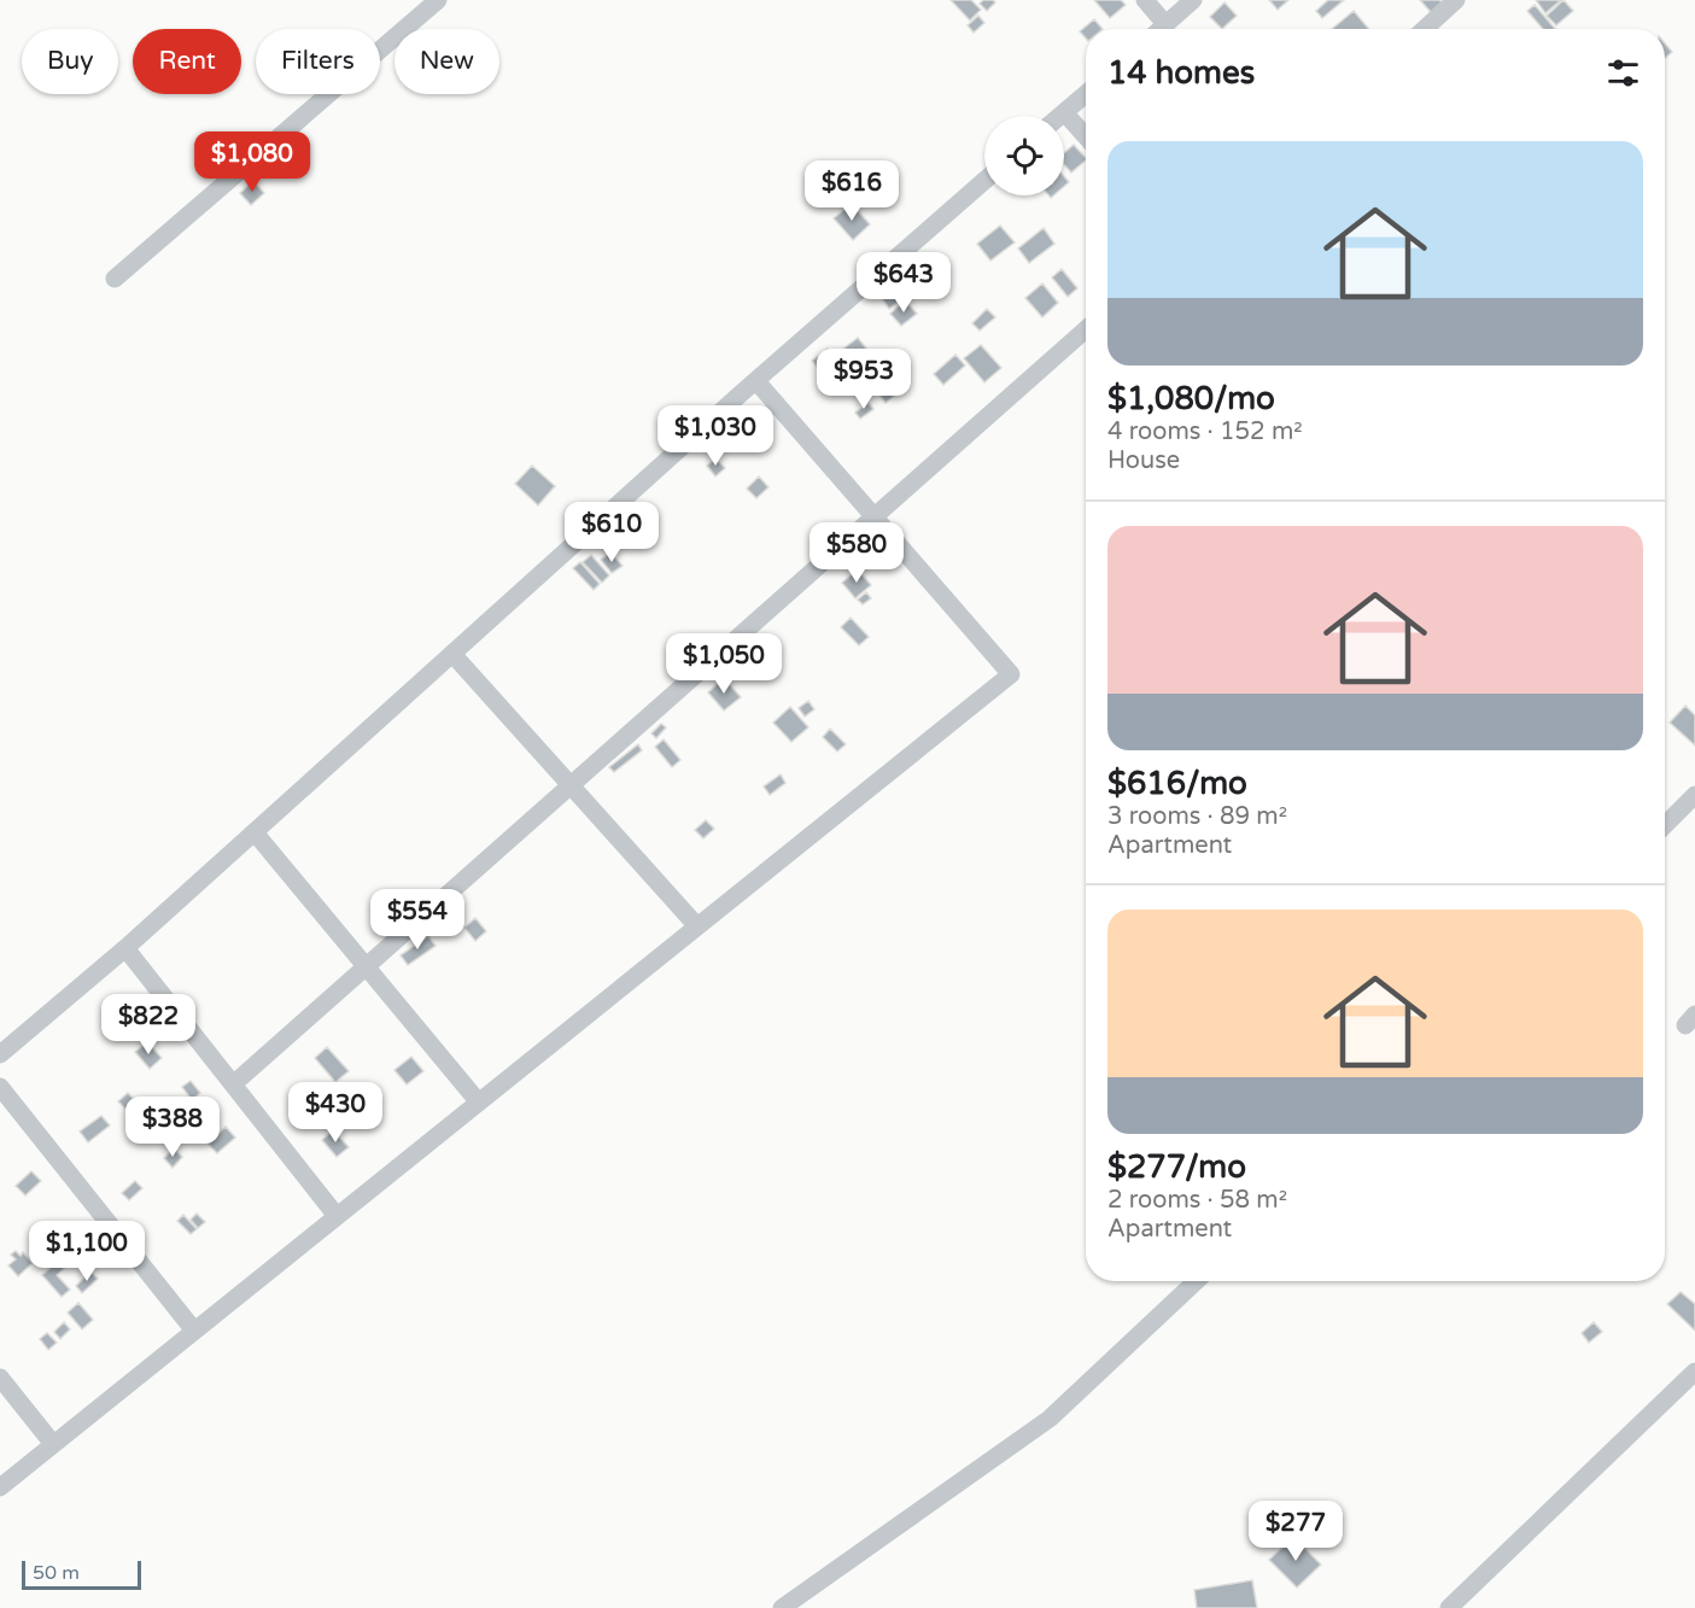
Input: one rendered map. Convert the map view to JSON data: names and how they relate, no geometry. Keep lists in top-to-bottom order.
{
  "scale_bar": "50 m",
  "page": {
    "chip": [
      "Buy",
      "Rent",
      "Filters",
      "New"
    ],
    "heading": "14 homes",
    "list": [
      {
        "name": "$1,080/mo",
        "note": "4 rooms · 152 m² · House"
      },
      {
        "name": "$616/mo",
        "note": "3 rooms · 89 m² · Apartment"
      },
      {
        "name": "$277/mo",
        "note": "2 rooms · 58 m² · Apartment"
      }
    ],
    "price": [
      "$1,080",
      "$616",
      "$643",
      "$953",
      "$1,030",
      "$610",
      "$580",
      "$1,050",
      "$554",
      "$822",
      "$430",
      "$388",
      "$1,100",
      "$277"
    ],
    "scale": "50 m"
  }
}
